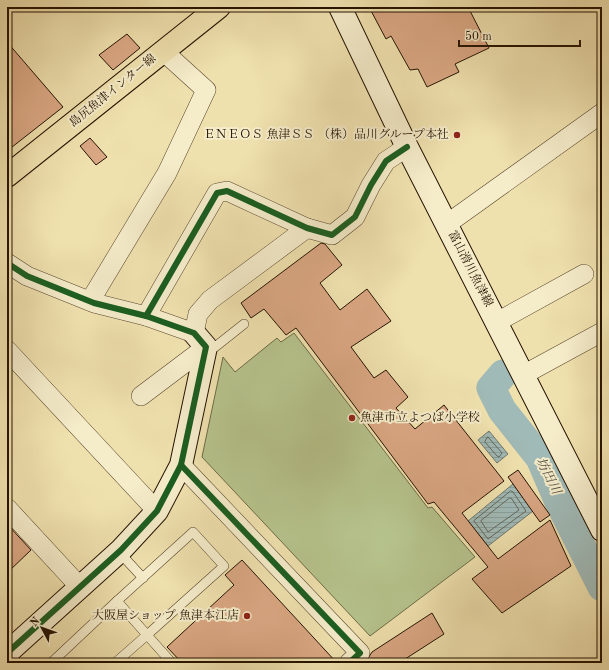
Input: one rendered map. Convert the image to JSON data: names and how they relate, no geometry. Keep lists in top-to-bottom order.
{
  "streets": {
    "main road": ["島尻魚津インター線", "富山滑川魚津線"]
  },
  "water": ["坊田川"],
  "places": ["ＥＮＥＯＳ 魚津ＳＳ （株）品川グループ本社", "魚津市立よつば小学校", "大阪屋ショップ 魚津本江店"],
  "scale_bar": "50 m",
  "north": "top left"
}
